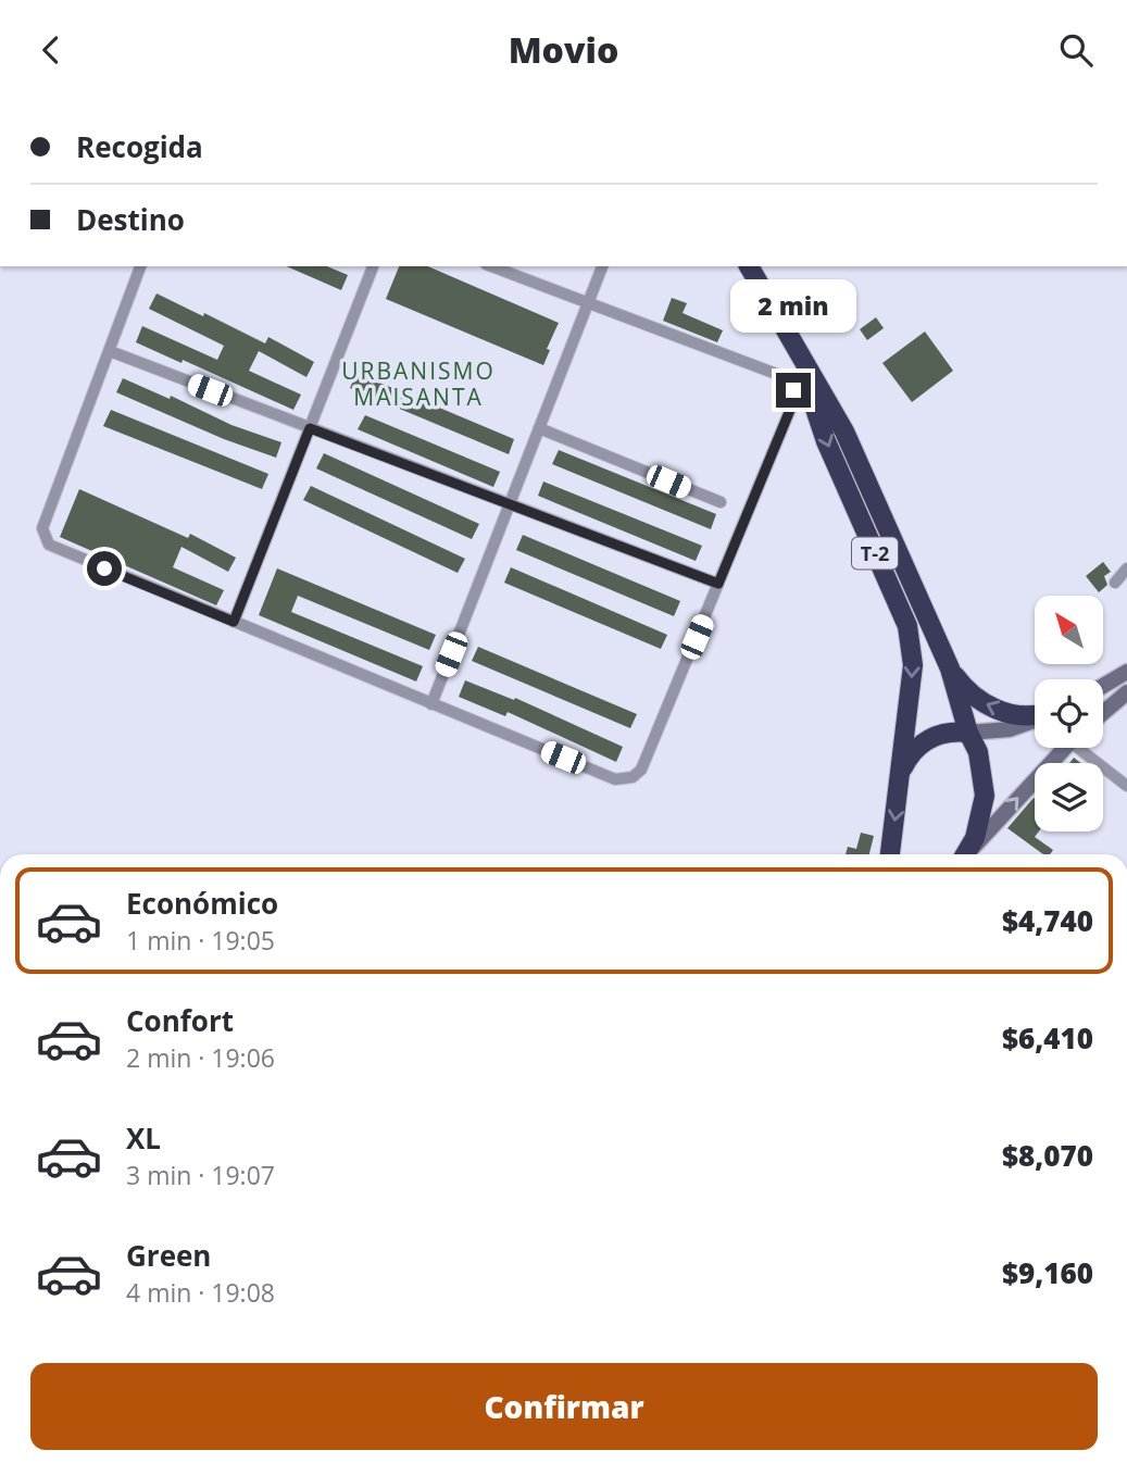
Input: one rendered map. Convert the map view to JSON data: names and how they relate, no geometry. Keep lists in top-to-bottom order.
{
  "streets": {
    "highway": ["T-2"]
  },
  "districts": ["URBANISMO MAISANTA"],
  "north": "top left",
  "page": {
    "header": "Movio",
    "banner": ["Recogida", "Destino"],
    "bubble": "2 min",
    "list": [
      {
        "name": "Económico",
        "note": "1 min · 19:05",
        "value": "$4,740"
      },
      {
        "name": "Confort",
        "note": "2 min · 19:06",
        "value": "$6,410"
      },
      {
        "name": "XL",
        "note": "3 min · 19:07",
        "value": "$8,070"
      },
      {
        "name": "Green",
        "note": "4 min · 19:08",
        "value": "$9,160"
      }
    ],
    "buttons": "Confirmar"
  }
}
